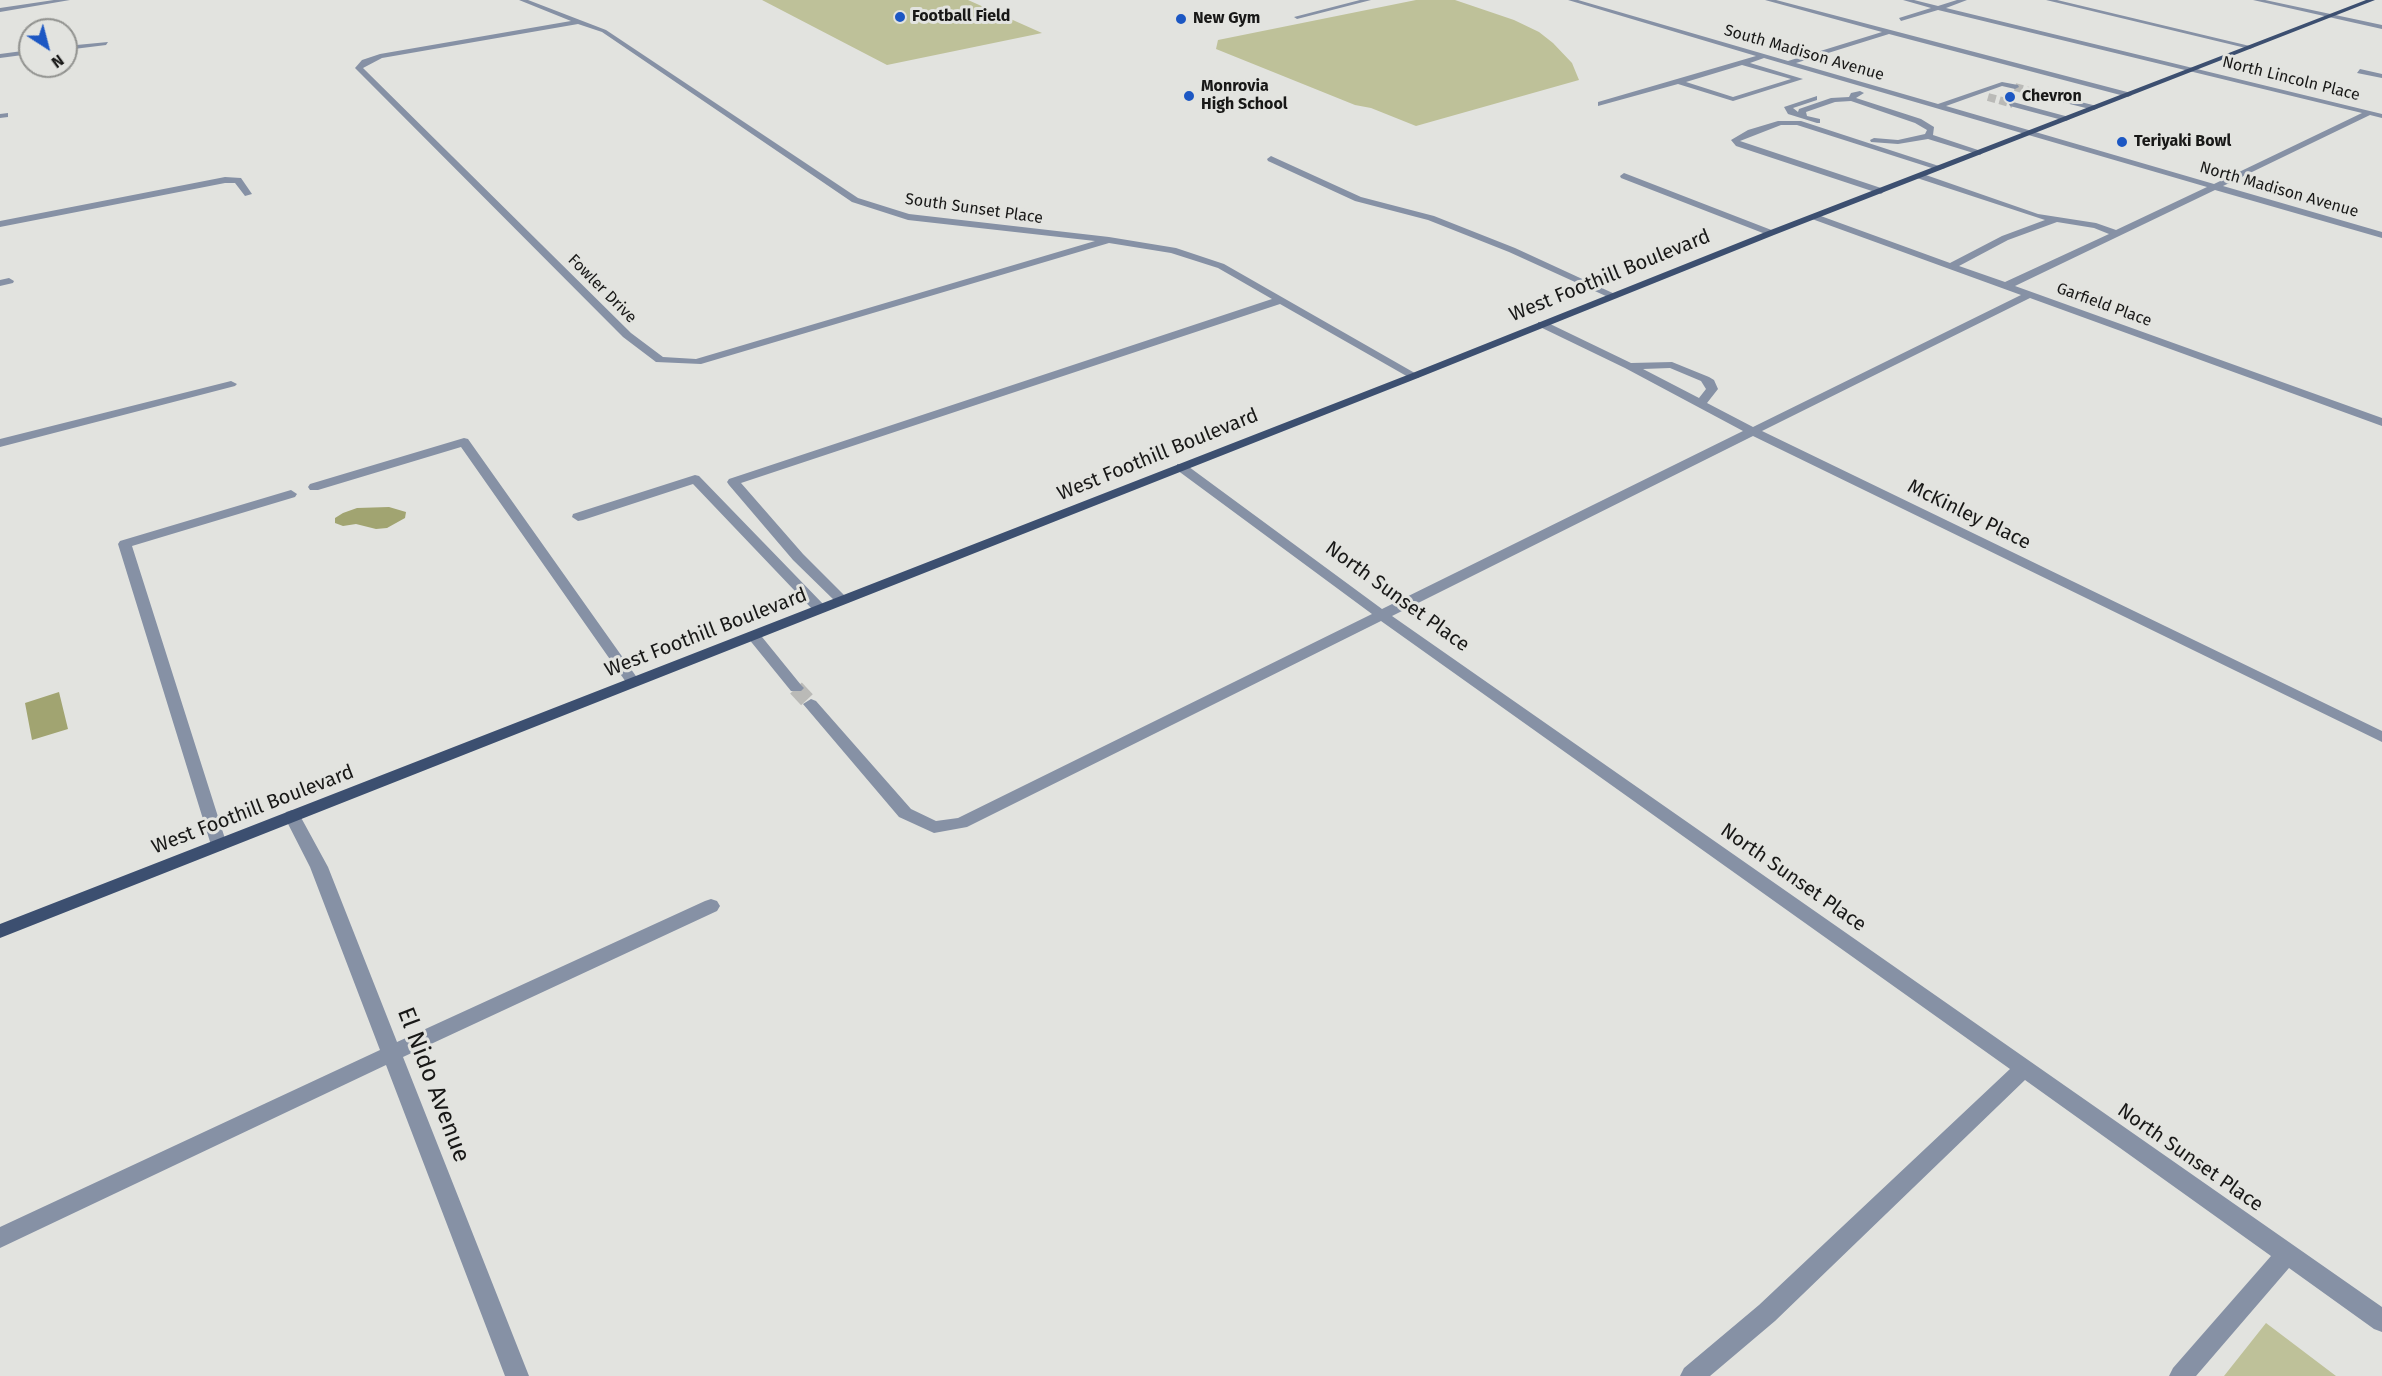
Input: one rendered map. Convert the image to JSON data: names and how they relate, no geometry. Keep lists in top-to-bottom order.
{
  "streets": {
    "main road": ["West Foothill Boulevard"],
    "street": [
      "South Madison Avenue",
      "North Lincoln Place",
      "North Madison Avenue",
      "South Sunset Place",
      "Fowler Drive",
      "Garfield Place",
      "McKinley Place",
      "North Sunset Place",
      "El Nido Avenue"
    ]
  },
  "crossings": [
    ["South Madison Avenue", "North Madison Avenue"],
    ["South Madison Avenue", "West Foothill Boulevard"],
    ["North Lincoln Place", "West Foothill Boulevard"],
    ["North Madison Avenue", "West Foothill Boulevard"],
    ["South Sunset Place", "West Foothill Boulevard"],
    ["South Sunset Place", "Fowler Drive"],
    ["West Foothill Boulevard", "Garfield Place"],
    ["West Foothill Boulevard", "McKinley Place"],
    ["West Foothill Boulevard", "North Sunset Place"],
    ["West Foothill Boulevard", "El Nido Avenue"]
  ],
  "places": [
    "Football Field",
    "New Gym",
    "Monrovia High School",
    "Chevron",
    "Teriyaki Bowl"
  ],
  "north": "bottom right"
}
